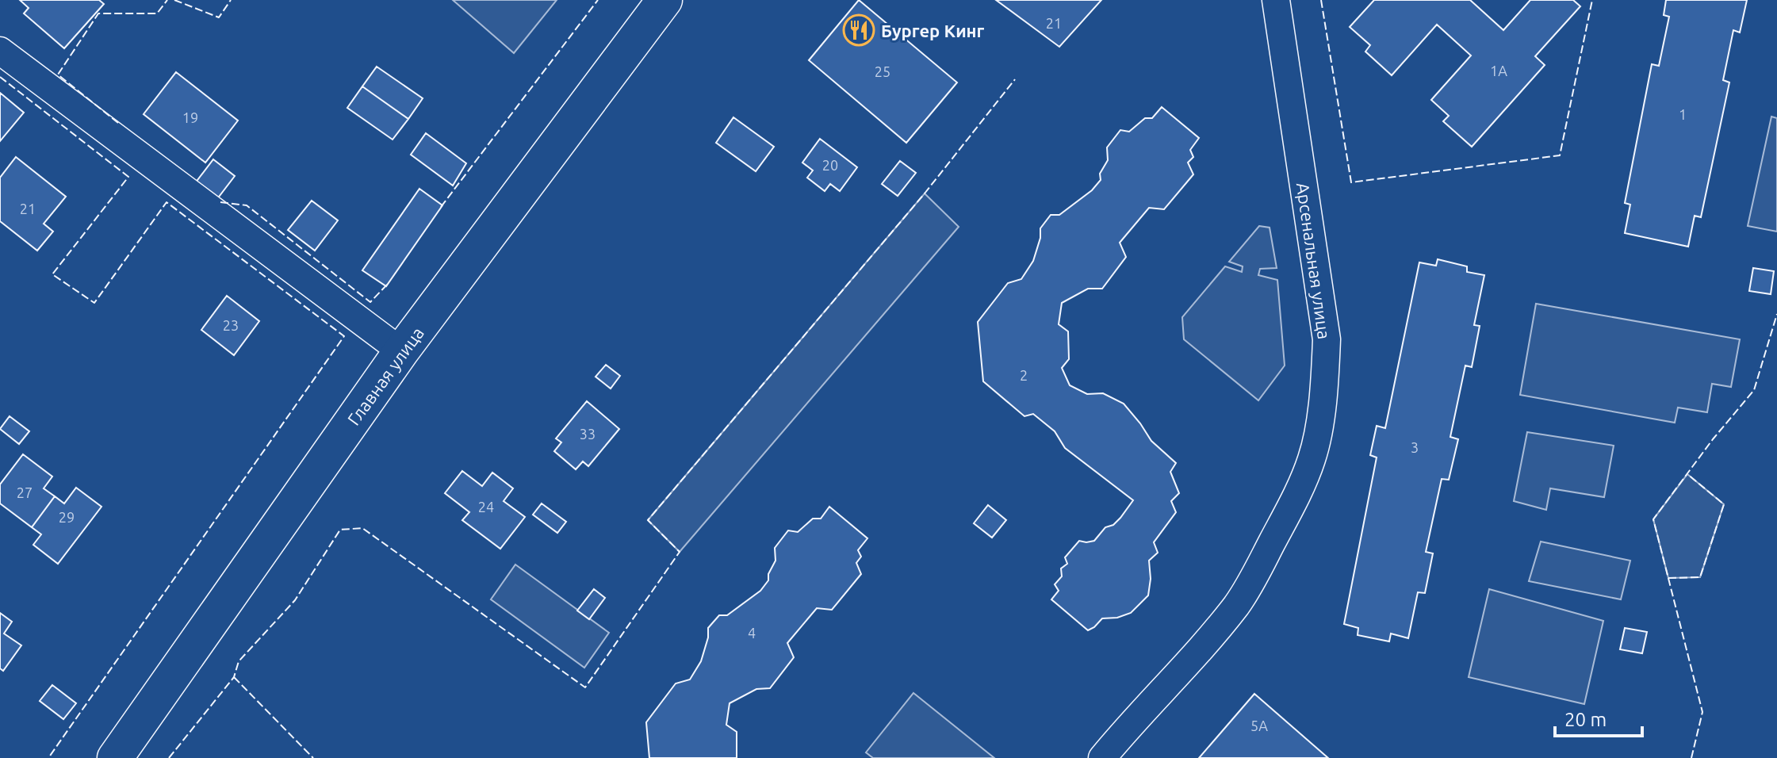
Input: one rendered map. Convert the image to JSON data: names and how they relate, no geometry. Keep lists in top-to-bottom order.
{
  "streets": {
    "main road": ["Главная улица"],
    "street": ["Арсенальная улица"]
  },
  "places": {
    "restaurant": ["Бургер Кинг"]
  },
  "house_numbers": [
    "21",
    "1А",
    "25",
    "1",
    "19",
    "20",
    "21",
    "23",
    "2",
    "33",
    "3",
    "27",
    "24",
    "29",
    "4",
    "5А"
  ],
  "scale_bar": "20 m"
}
